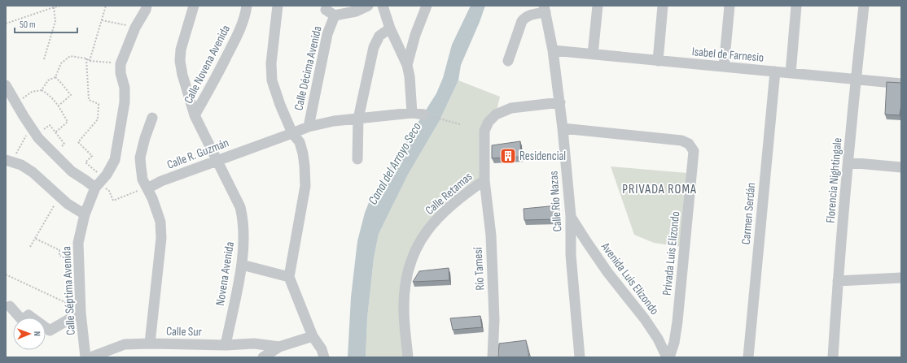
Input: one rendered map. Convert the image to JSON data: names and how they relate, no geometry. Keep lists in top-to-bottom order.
{
  "streets": {
    "street": [
      "Isabel de Farnesio",
      "Calle Novena Avenida",
      "Calle Décima Avenida",
      "Calle R. Guzmán",
      "Florencia Nightingale",
      "Calle Retamas",
      "Calle Río Nazas",
      "Carmen Serdán",
      "Privada Luis Elizondo",
      "Río Tamesí",
      "Novena Avenida",
      "Avenida Luis Elizondo",
      "Calle Séptima Avenida",
      "Calle Sur"
    ]
  },
  "crossings": [
    ["Isabel de Farnesio", "Florencia Nightingale"],
    ["Isabel de Farnesio", "Calle Río Nazas"],
    ["Isabel de Farnesio", "Carmen Serdán"],
    ["Calle Novena Avenida", "Novena Avenida"],
    ["Calle Décima Avenida", "Calle R. Guzmán"],
    ["Calle R. Guzmán", "Novena Avenida"],
    ["Calle Retamas", "Río Tamesí"],
    ["Calle Río Nazas", "Privada Luis Elizondo"],
    ["Calle Río Nazas", "Río Tamesí"],
    ["Calle Río Nazas", "Avenida Luis Elizondo"],
    ["Privada Luis Elizondo", "Avenida Luis Elizondo"],
    ["Novena Avenida", "Calle Sur"]
  ],
  "districts": ["PRIVADA ROMA"],
  "water": ["Canal del Arroyo Seco"],
  "places": {
    "building": ["Residencial"]
  },
  "scale_bar": "50 m",
  "north": "right"
}
